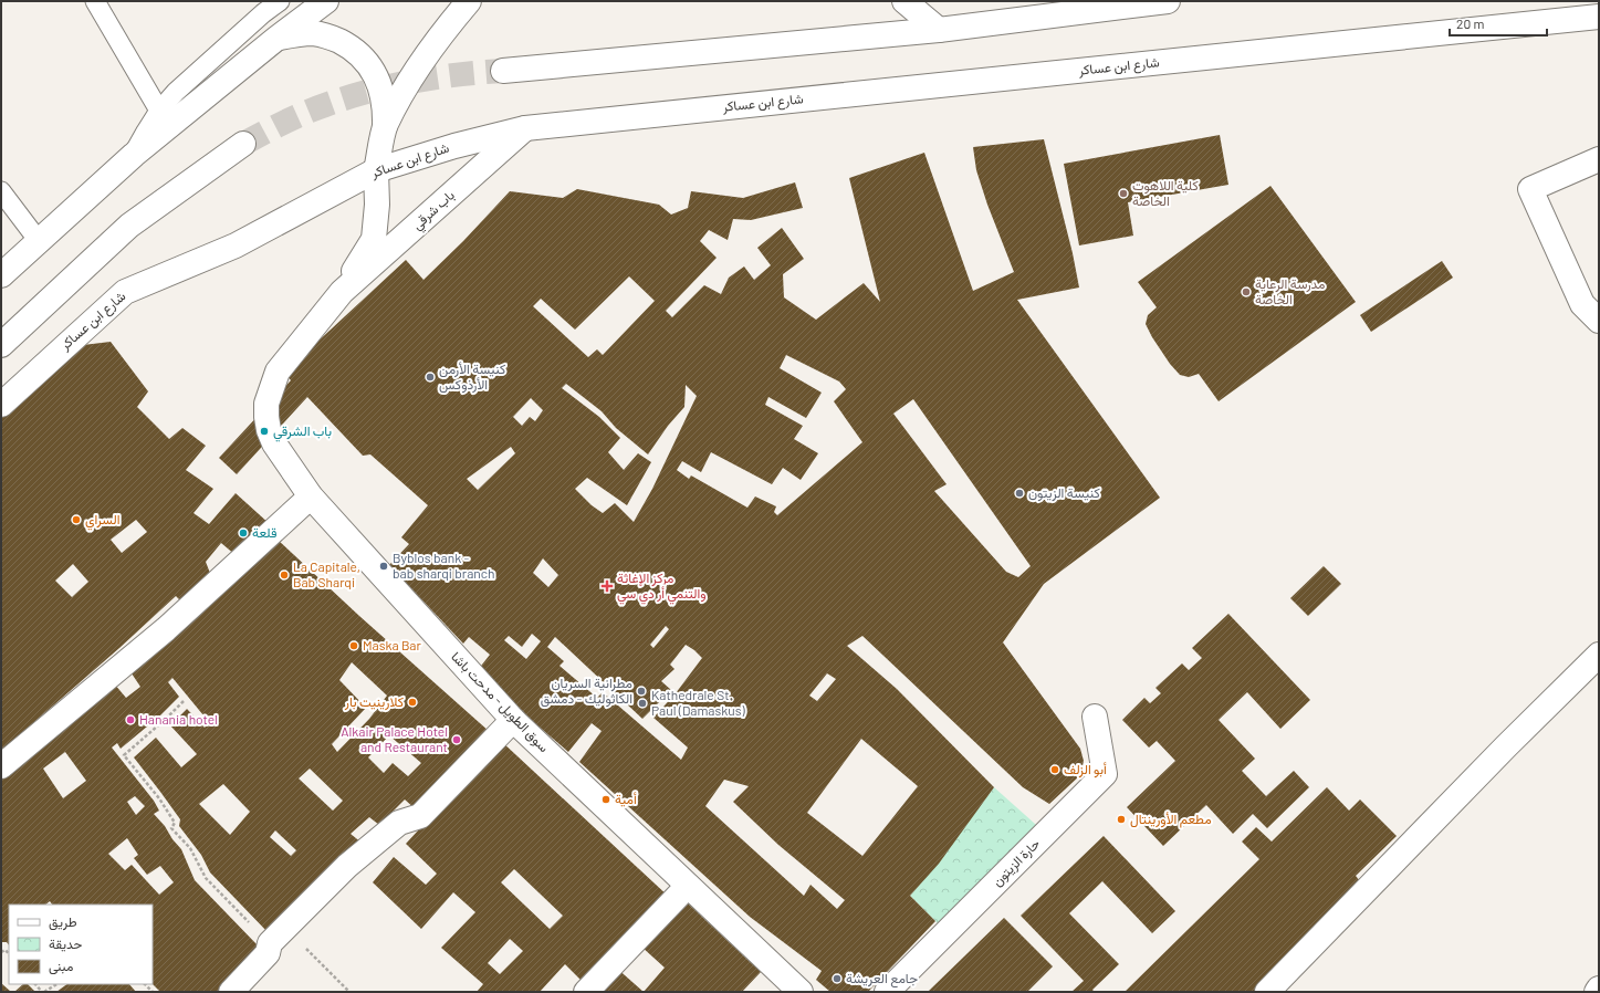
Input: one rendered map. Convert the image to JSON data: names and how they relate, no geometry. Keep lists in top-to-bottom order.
{
  "streets": {
    "main road": [
      "شارع ابن عساكر",
      "باب شرقي",
      "سوق الطويل - مدحت باشا",
      "حارة الزيتون"
    ]
  },
  "crossings": [
    ["شارع ابن عساكر", "باب شرقي"],
    ["باب شرقي", "سوق الطويل - مدحت باشا"]
  ],
  "places": {
    "other": [
      "كلية اللاهوت الخاصة",
      "مدرسة الرعاية الخاصة",
      "كنيسة الأرمن الأرذوكس",
      "باب الشرقي",
      "كنيسة الزيتون",
      "السراي",
      "قلعة",
      "Byblos bank - bab sharqi branch",
      "La Capitale, Bab Sharqi",
      "Maska Bar",
      "مطرانية السريان الكاثوليك - دمشق",
      "كلارينيت بار",
      "Kathedrale St. Paul (Damaskus)",
      "Hanania hotel",
      "Alkair Palace Hotel and Restaurant",
      "أبو الزلف",
      "أمية",
      "مطعم الأورينتال",
      "جامع العريشة"
    ],
    "health": ["مركز الإغاثة والتنمي أر دي سي"]
  },
  "legend": ["طريق", "حديقة", "مبنى"],
  "scale_bar": "20 m"
}
